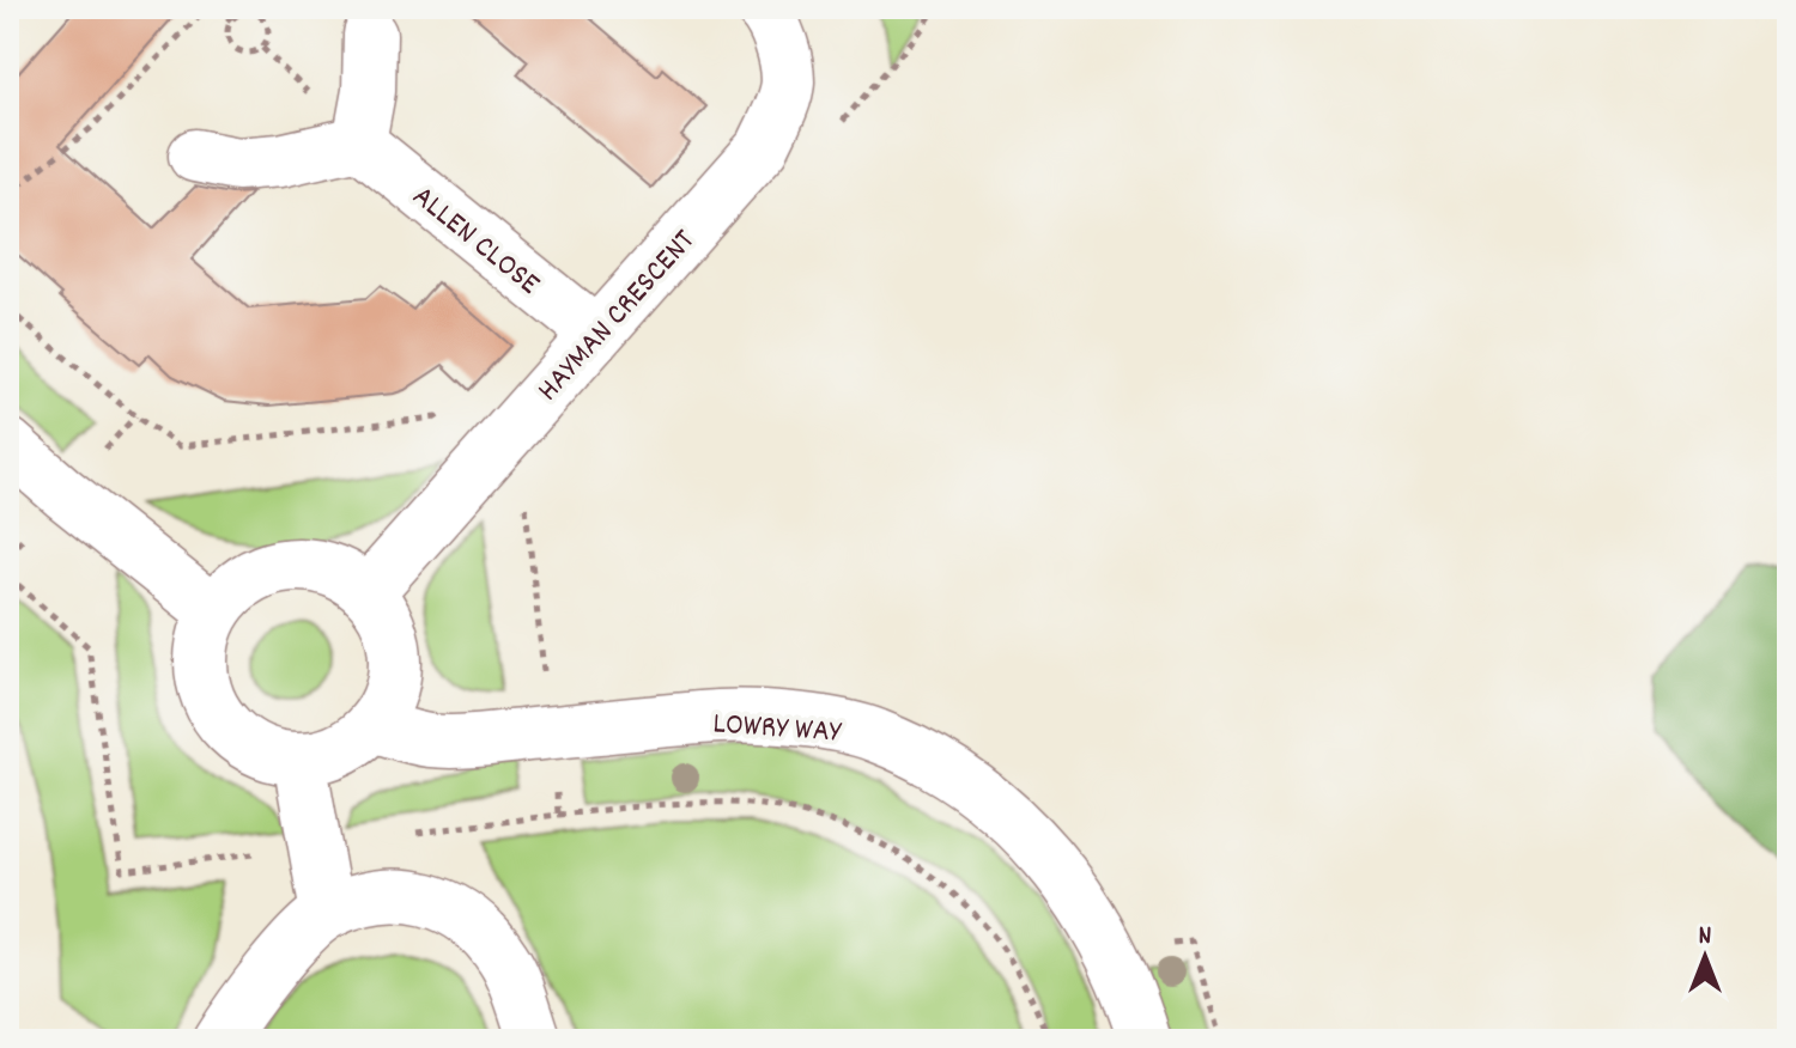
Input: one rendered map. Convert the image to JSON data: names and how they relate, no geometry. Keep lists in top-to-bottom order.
{
  "streets": {
    "street": ["ALLEN CLOSE", "HAYMAN CRESCENT", "LOWRY WAY"]
  },
  "crossings": [
    ["ALLEN CLOSE", "HAYMAN CRESCENT"],
    ["HAYMAN CRESCENT", "LOWRY WAY"]
  ],
  "north": "top"
}
